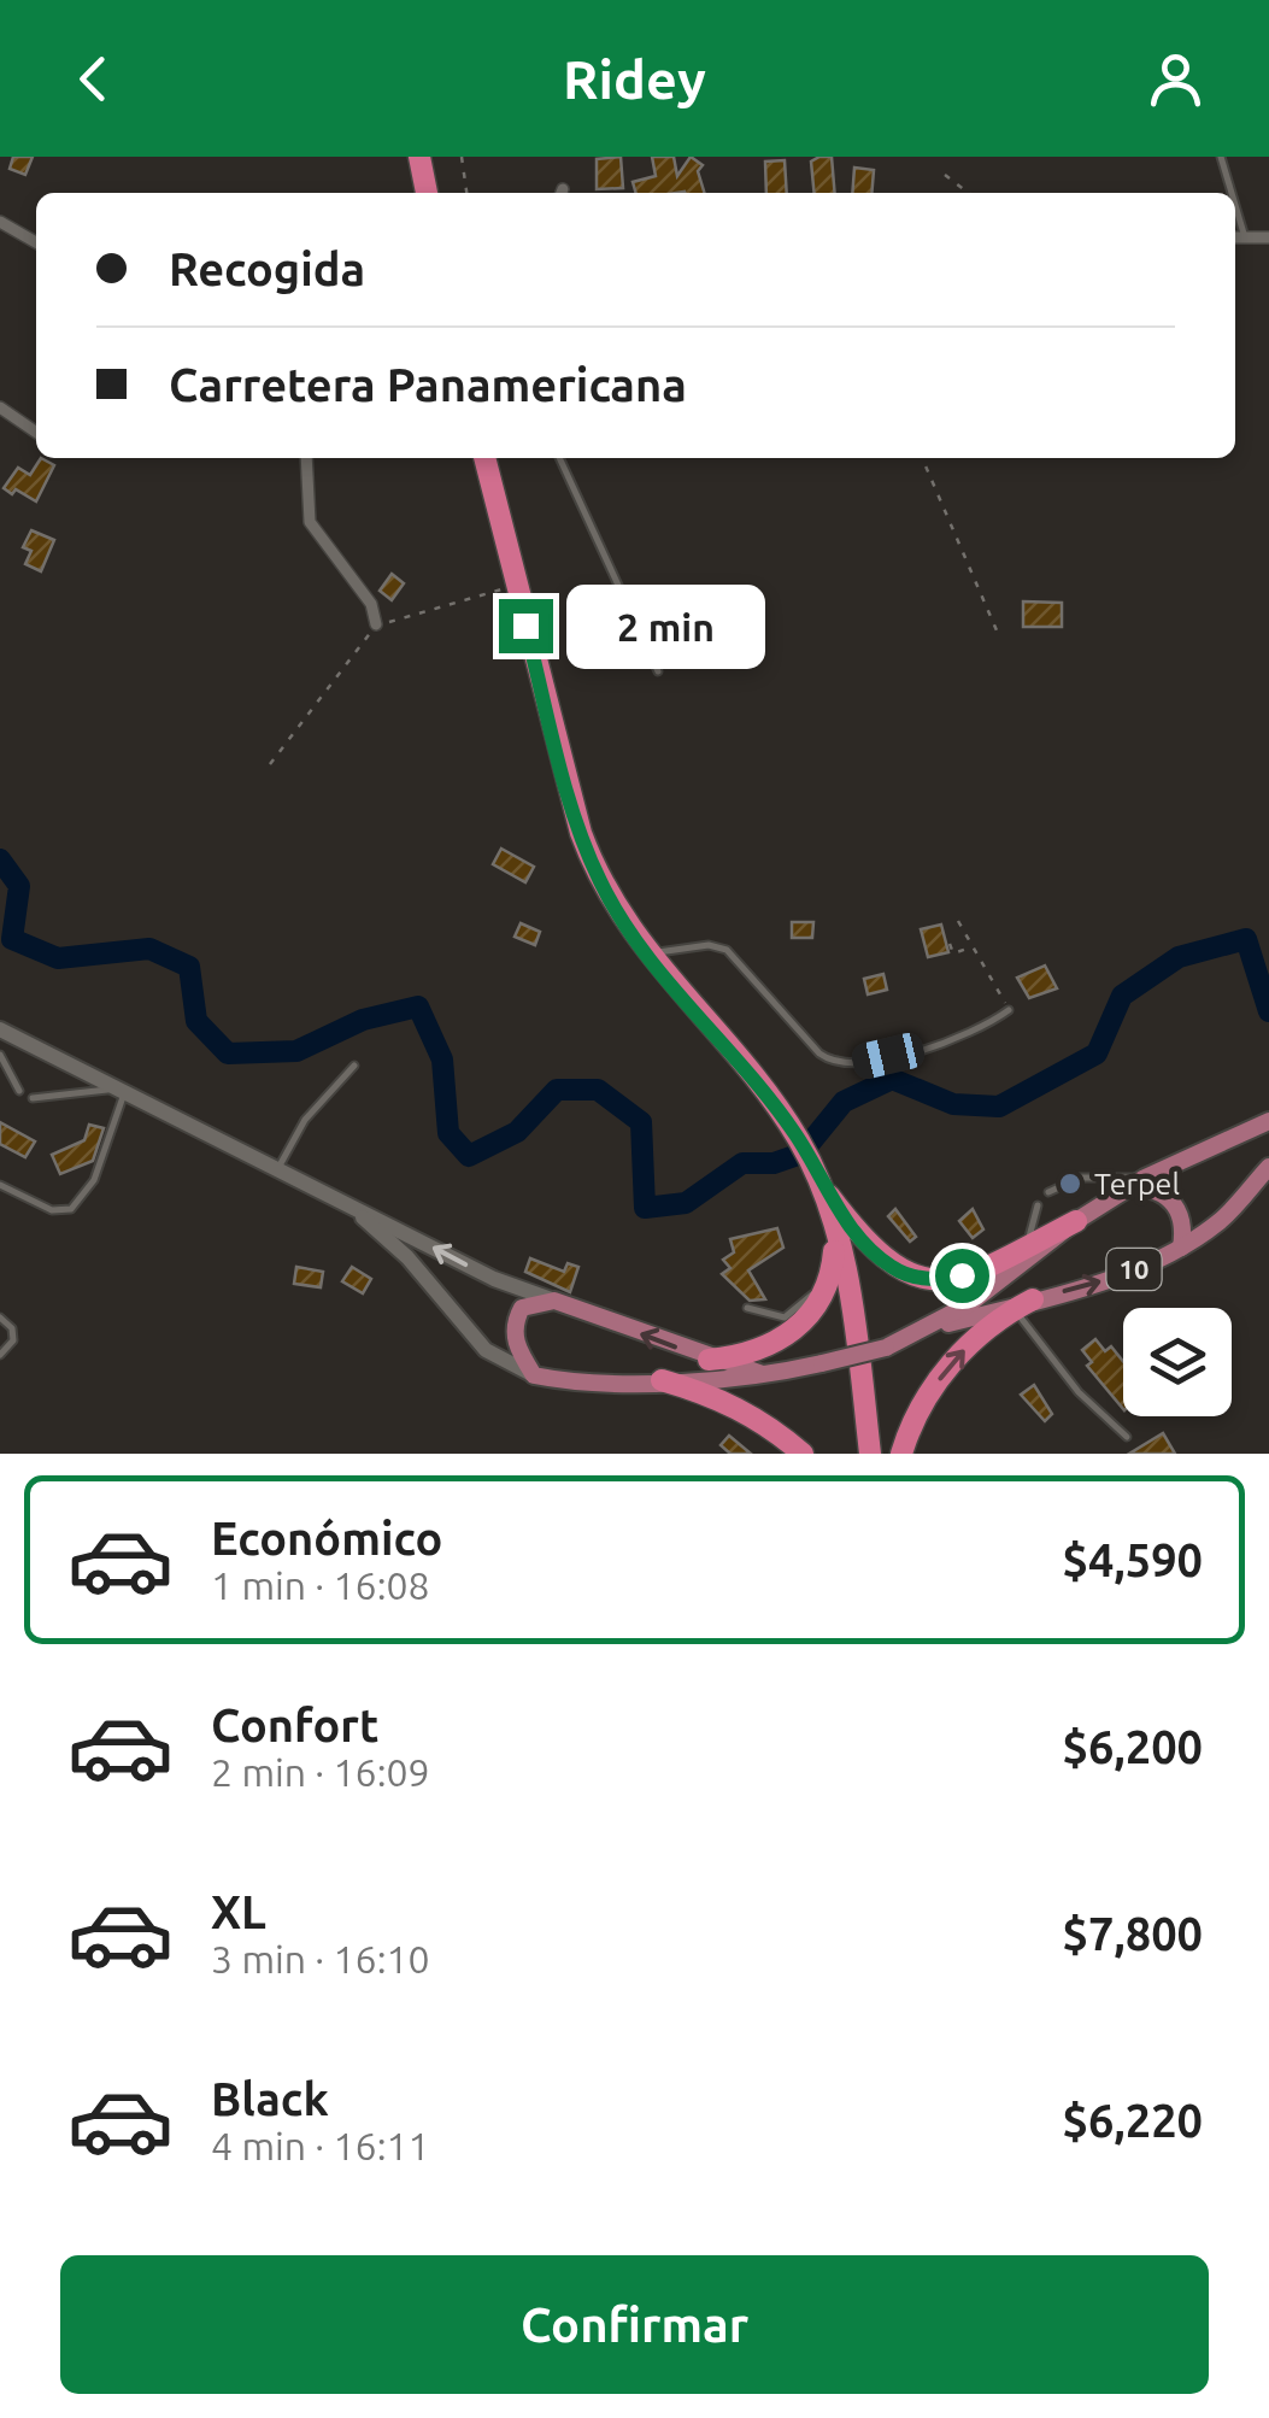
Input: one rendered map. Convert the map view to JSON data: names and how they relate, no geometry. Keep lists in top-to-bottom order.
{
  "streets": {
    "main road": ["10"]
  },
  "places": ["Terpel"],
  "page": {
    "header": "Ridey",
    "banner": ["Recogida", "Carretera Panamericana"],
    "bubble": "2 min",
    "list": [
      {
        "name": "Económico",
        "note": "1 min · 16:08",
        "value": "$4,590"
      },
      {
        "name": "Confort",
        "note": "2 min · 16:09",
        "value": "$6,200"
      },
      {
        "name": "XL",
        "note": "3 min · 16:10",
        "value": "$7,800"
      },
      {
        "name": "Black",
        "note": "4 min · 16:11",
        "value": "$6,220"
      }
    ],
    "buttons": "Confirmar"
  }
}
